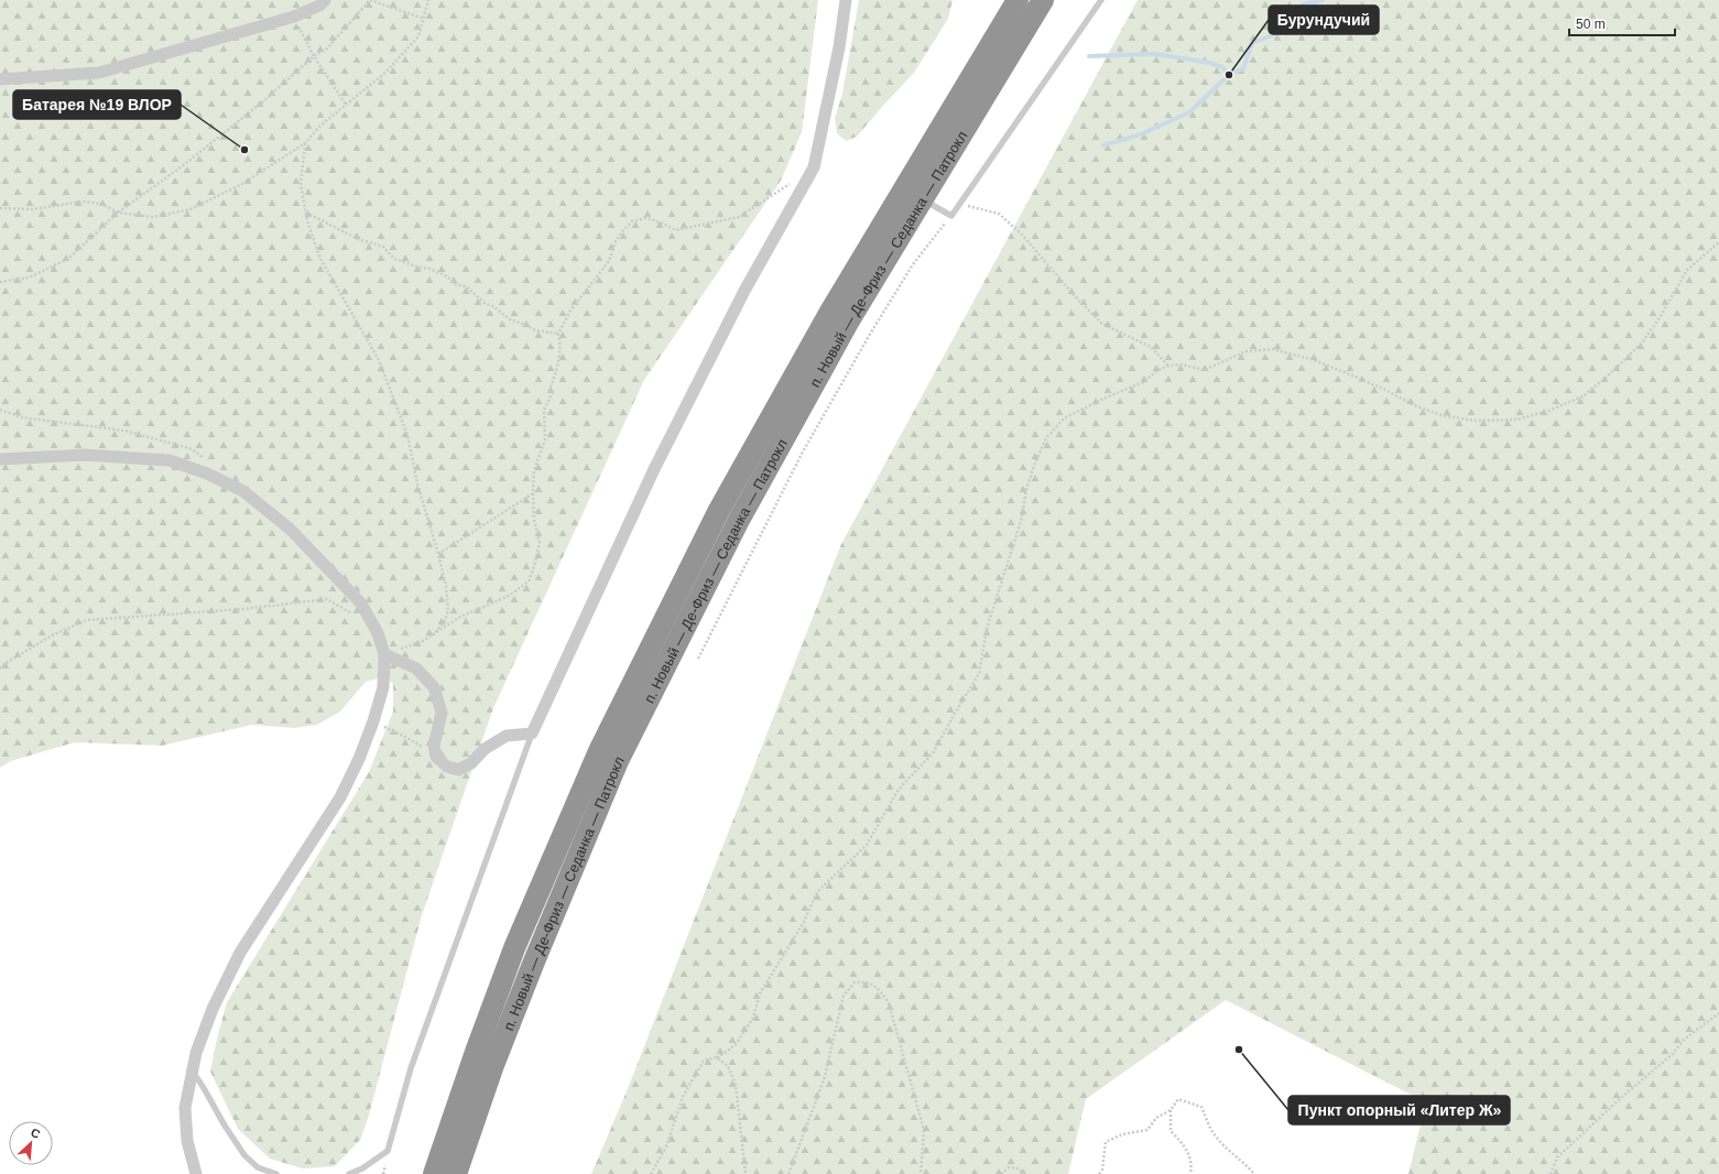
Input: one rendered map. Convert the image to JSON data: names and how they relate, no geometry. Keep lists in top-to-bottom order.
{
  "streets": {
    "highway": ["п. Новый — Де-Фриз — Седанка — Патрокл"]
  },
  "places": ["Бурундучий", "Батарея №19 ВЛОР", "Пункт опорный «Литер Ж»"],
  "scale_bar": "50 m",
  "north": "top right"
}
